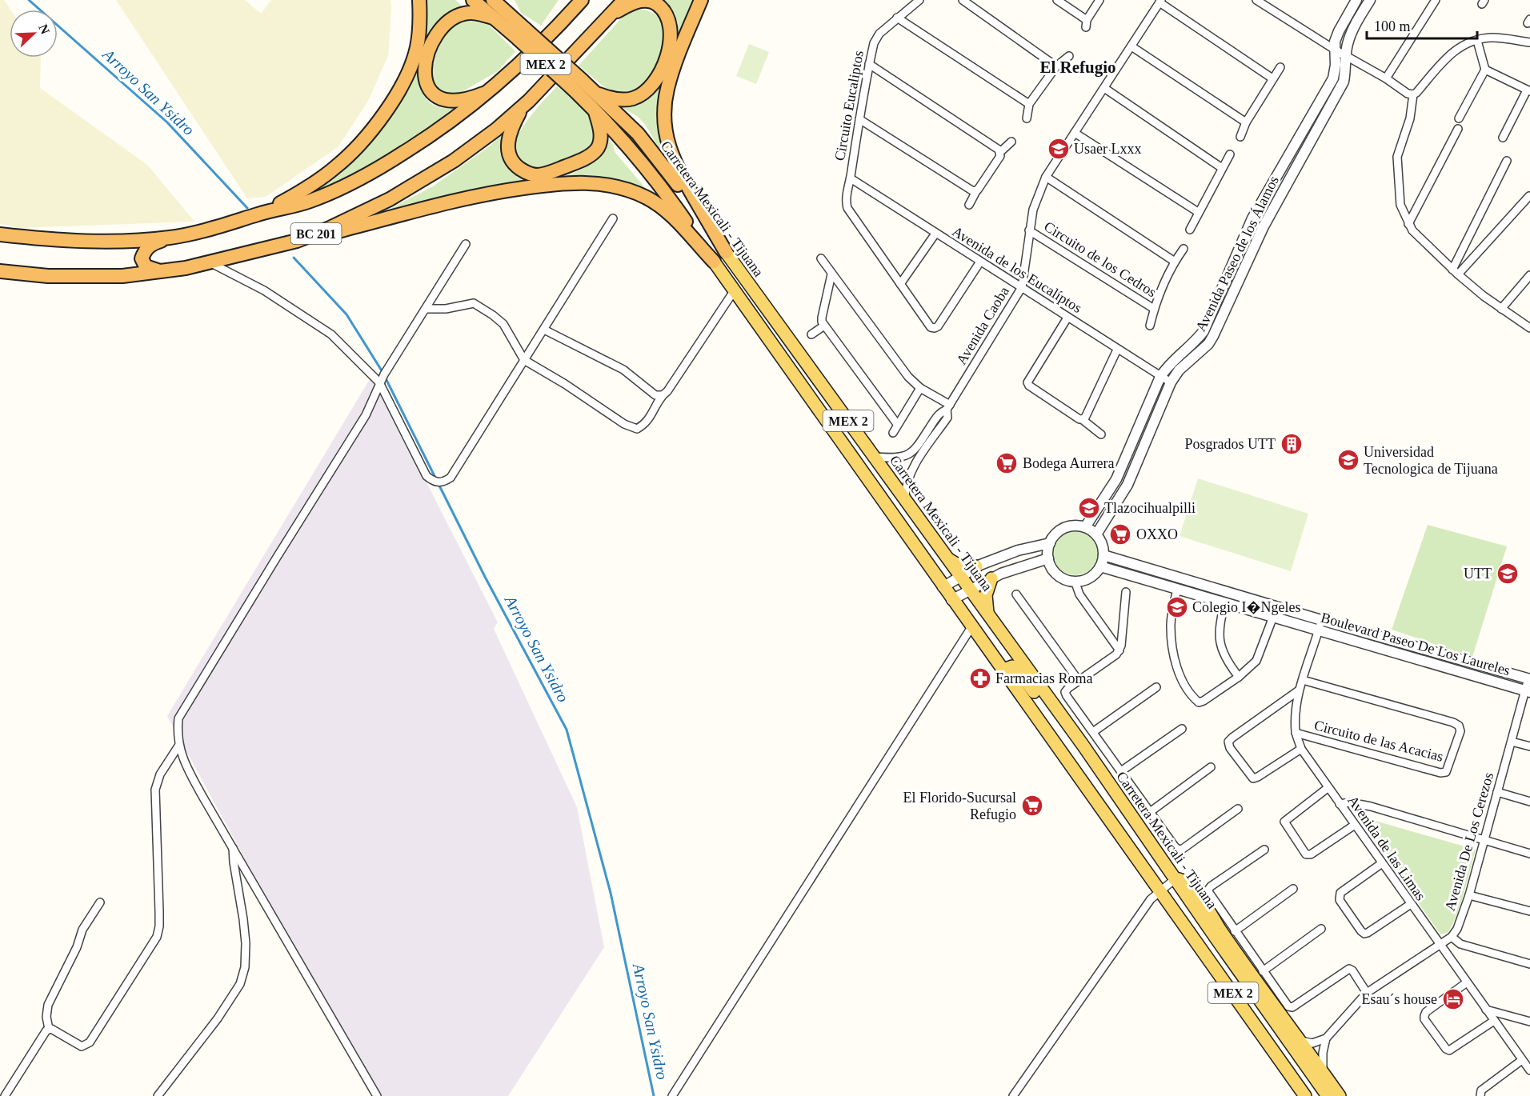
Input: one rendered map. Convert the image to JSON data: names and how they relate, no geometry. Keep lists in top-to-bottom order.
{
  "streets": {
    "highway": ["MEX 2", "Carretera Mexicali - Tijuana", "BC 201"],
    "street": [
      "Circuito Eucaliptos",
      "Avenida Paseo de los Álamos",
      "Circuito de los Cedros",
      "Avenida de los Eucalíptos",
      "Avenida Caoba",
      "Boulevard Paseo De Los Laureles",
      "Circuito de las Acacias",
      "Avenida De Los Cerezos",
      "Avenida de las Limas"
    ]
  },
  "crossings": [
    ["Circuito Eucaliptos", "Avenida de los Eucalíptos"],
    ["Avenida Paseo de los Álamos", "Avenida de los Eucalíptos"],
    ["Avenida Paseo de los Álamos", "Boulevard Paseo De Los Laureles"],
    ["Circuito de los Cedros", "Avenida Caoba"],
    ["Avenida de los Eucalíptos", "Avenida Caoba"],
    ["Boulevard Paseo De Los Laureles", "Avenida De Los Cerezos"],
    ["Boulevard Paseo De Los Laureles", "Avenida de las Limas"],
    ["Circuito de las Acacias", "Avenida de las Limas"]
  ],
  "districts": ["El Refugio"],
  "water": ["Arroyo San Ysidro"],
  "places": {
    "school or university": [
      "Usaer Lxxx",
      "Universidad Tecnologica de Tijuana",
      "Tlazocihualpilli",
      "UTT",
      "Colegio I�Ngeles"
    ],
    "building": ["Posgrados UTT"],
    "supermarket": ["Bodega Aurrera", "OXXO", "El Florido-Sucursal Refugio"],
    "pharmacy": ["Farmacias Roma"],
    "hotel": ["Esau´s house"]
  },
  "scale_bar": "100 m",
  "north": "top right"
}
